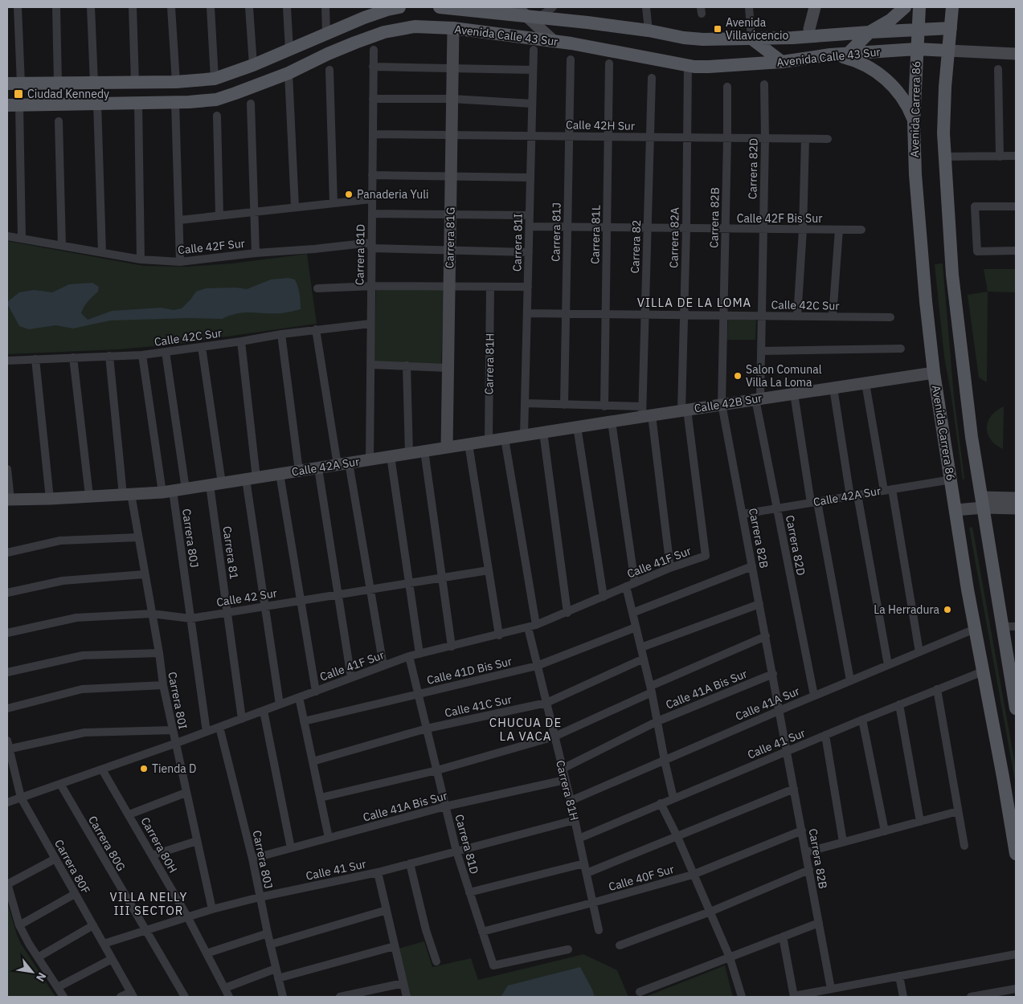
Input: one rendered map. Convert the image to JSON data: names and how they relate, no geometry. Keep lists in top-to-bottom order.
{
  "streets": {
    "main road": ["Avenida Calle 43 Sur", "Avenida Carrera 86"],
    "street": [
      "Calle 42H Sur",
      "Carrera 82D",
      "Carrera 82B",
      "Calle 42F Bis Sur",
      "Carrera 81J",
      "Carrera 81L",
      "Carrera 81G",
      "Carrera 82A",
      "Carrera 81I",
      "Calle 42F Sur",
      "Carrera 82",
      "Carrera 81D",
      "Calle 42C Sur",
      "Carrera 81H",
      "Calle 42B Sur",
      "Calle 42A Sur",
      "Carrera 80J",
      "Carrera 81",
      "Calle 41F Sur",
      "Calle 42 Sur",
      "Calle 41D Bis Sur",
      "Calle 41A Bis Sur",
      "Carrera 80I",
      "Calle 41A Sur",
      "Calle 41C Sur",
      "Calle 41 Sur",
      "Carrera 80G",
      "Carrera 80H",
      "Carrera 80F",
      "Calle 40F Sur"
    ]
  },
  "crossings": [
    ["Avenida Calle 43 Sur", "Avenida Carrera 86"],
    ["Avenida Calle 43 Sur", "Carrera 81G"],
    ["Avenida Calle 43 Sur", "Carrera 82A"],
    ["Avenida Carrera 86", "Calle 42B Sur"],
    ["Avenida Carrera 86", "Calle 42A Sur"],
    ["Avenida Carrera 86", "Calle 41A Sur"],
    ["Avenida Carrera 86", "Calle 41 Sur"],
    ["Calle 42H Sur", "Carrera 82D"],
    ["Calle 42H Sur", "Carrera 82B"],
    ["Calle 42H Sur", "Carrera 81J"],
    ["Calle 42H Sur", "Carrera 81L"],
    ["Calle 42H Sur", "Carrera 81G"],
    ["Calle 42H Sur", "Carrera 82A"],
    ["Calle 42H Sur", "Carrera 81I"],
    ["Calle 42H Sur", "Carrera 82"],
    ["Calle 42H Sur", "Carrera 81D"],
    ["Carrera 82D", "Calle 42F Bis Sur"],
    ["Carrera 82D", "Calle 42C Sur"],
    ["Carrera 82D", "Calle 42B Sur"],
    ["Carrera 82D", "Calle 42A Sur"],
    ["Carrera 82D", "Calle 41A Sur"],
    ["Carrera 82B", "Calle 42F Bis Sur"],
    ["Carrera 82B", "Calle 42C Sur"],
    ["Carrera 82B", "Calle 42B Sur"],
    ["Carrera 82B", "Calle 42A Sur"],
    ["Carrera 82B", "Calle 41A Bis Sur"],
    ["Carrera 82B", "Calle 41A Sur"],
    ["Carrera 82B", "Calle 41 Sur"],
    ["Carrera 82B", "Calle 40F Sur"],
    ["Calle 42F Bis Sur", "Carrera 81J"],
    ["Calle 42F Bis Sur", "Carrera 81L"],
    ["Calle 42F Bis Sur", "Carrera 82A"],
    ["Calle 42F Bis Sur", "Carrera 81I"],
    ["Calle 42F Bis Sur", "Carrera 82"],
    ["Carrera 81J", "Calle 42C Sur"],
    ["Carrera 81J", "Calle 42B Sur"],
    ["Carrera 81L", "Calle 42C Sur"],
    ["Carrera 81L", "Calle 42B Sur"],
    ["Carrera 81G", "Calle 42F Sur"],
    ["Carrera 81G", "Calle 42A Sur"],
    ["Carrera 82A", "Calle 42C Sur"],
    ["Carrera 82A", "Calle 42B Sur"],
    ["Carrera 82A", "Calle 41F Sur"],
    ["Carrera 81I", "Calle 42F Sur"],
    ["Carrera 81I", "Calle 42C Sur"],
    ["Carrera 81I", "Calle 42B Sur"],
    ["Carrera 81I", "Calle 42A Sur"],
    ["Calle 42F Sur", "Carrera 81D"],
    ["Carrera 82", "Calle 42C Sur"],
    ["Carrera 82", "Calle 42B Sur"],
    ["Carrera 82", "Calle 42A Sur"],
    ["Carrera 82", "Calle 41F Sur"],
    ["Carrera 81D", "Calle 42C Sur"],
    ["Carrera 81D", "Calle 42A Sur"],
    ["Carrera 81D", "Calle 41F Sur"],
    ["Carrera 81D", "Calle 41D Bis Sur"],
    ["Carrera 81D", "Calle 41A Bis Sur"],
    ["Carrera 81D", "Calle 41C Sur"],
    ["Carrera 81D", "Calle 41 Sur"],
    ["Carrera 81D", "Calle 40F Sur"],
    ["Calle 42C Sur", "Carrera 80J"],
    ["Calle 42C Sur", "Carrera 81"],
    ["Calle 42C Sur", "Carrera 80I"],
    ["Carrera 81H", "Calle 42A Sur"],
    ["Carrera 81H", "Calle 41F Sur"],
    ["Carrera 81H", "Calle 41D Bis Sur"],
    ["Carrera 81H", "Calle 41A Bis Sur"],
    ["Carrera 81H", "Calle 41A Sur"],
    ["Carrera 81H", "Calle 41C Sur"],
    ["Carrera 81H", "Calle 41 Sur"],
    ["Carrera 81H", "Calle 40F Sur"],
    ["Calle 42B Sur", "Calle 42A Sur"],
    ["Calle 42A Sur", "Carrera 80J"],
    ["Calle 42A Sur", "Carrera 81"],
    ["Calle 42A Sur", "Carrera 80I"],
    ["Carrera 80J", "Calle 41F Sur"],
    ["Carrera 80J", "Calle 42 Sur"],
    ["Carrera 80J", "Calle 41A Bis Sur"],
    ["Carrera 80J", "Calle 41 Sur"],
    ["Carrera 81", "Calle 41F Sur"],
    ["Carrera 81", "Calle 42 Sur"],
    ["Calle 41F Sur", "Carrera 80I"],
    ["Calle 41F Sur", "Carrera 80G"],
    ["Calle 41F Sur", "Carrera 80H"],
    ["Calle 41F Sur", "Carrera 80F"],
    ["Calle 42 Sur", "Carrera 80I"],
    ["Carrera 80I", "Calle 41 Sur"],
    ["Calle 41 Sur", "Carrera 80G"],
    ["Calle 41 Sur", "Carrera 80H"],
    ["Calle 41 Sur", "Carrera 80F"]
  ],
  "districts": ["VILLA DE LA LOMA", "CHUCUA DE LA VACA", "VILLA NELLY III SECTOR"],
  "places": {
    "transit": ["Avenida Villavicencio", "Ciudad Kennedy"],
    "other": [
      "Panaderia Yuli",
      "Salon Comunal Villa La Loma",
      "La Herradura",
      "Tienda D"
    ]
  },
  "north": "bottom right"
}
